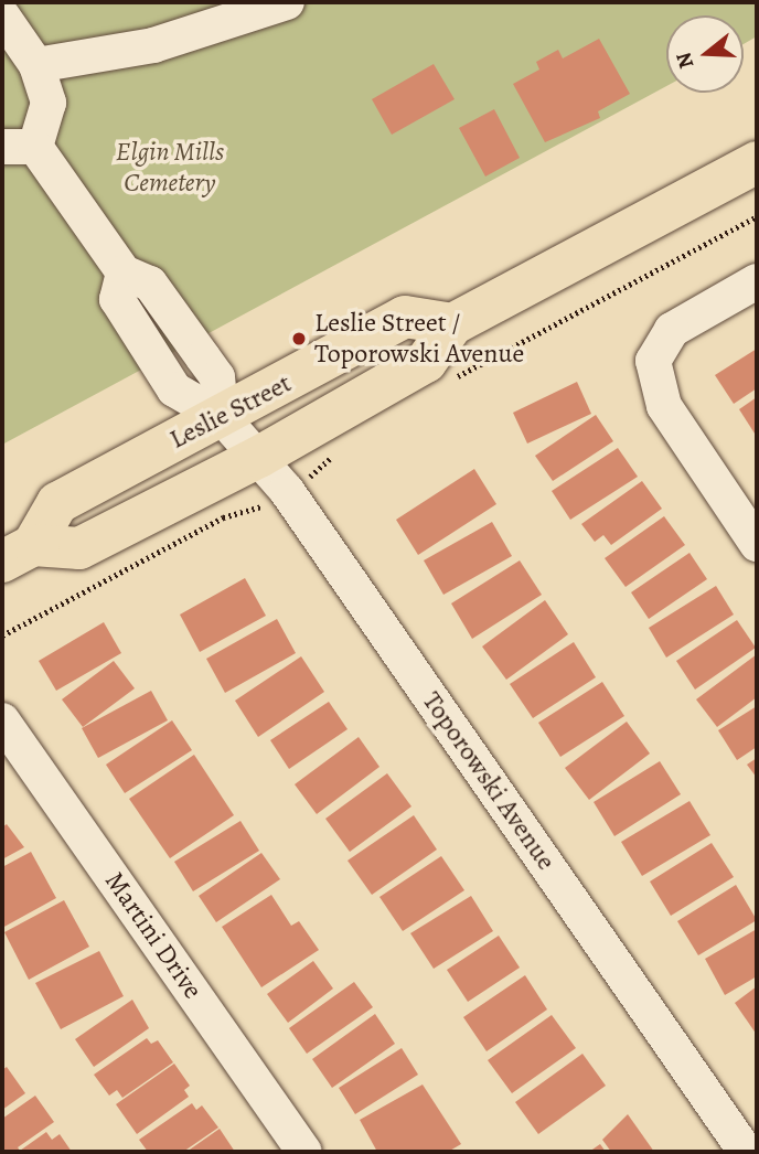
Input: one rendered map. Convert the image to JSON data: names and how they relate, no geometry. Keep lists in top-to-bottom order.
{
  "streets": {
    "main road": ["Leslie Street"],
    "street": ["Toporowski Avenue", "Martini Drive"]
  },
  "crossings": [
    ["Leslie Street", "Toporowski Avenue"]
  ],
  "parks": ["Elgin Mills Cemetery"],
  "places": ["Leslie Street / Toporowski Avenue"],
  "north": "left"
}
